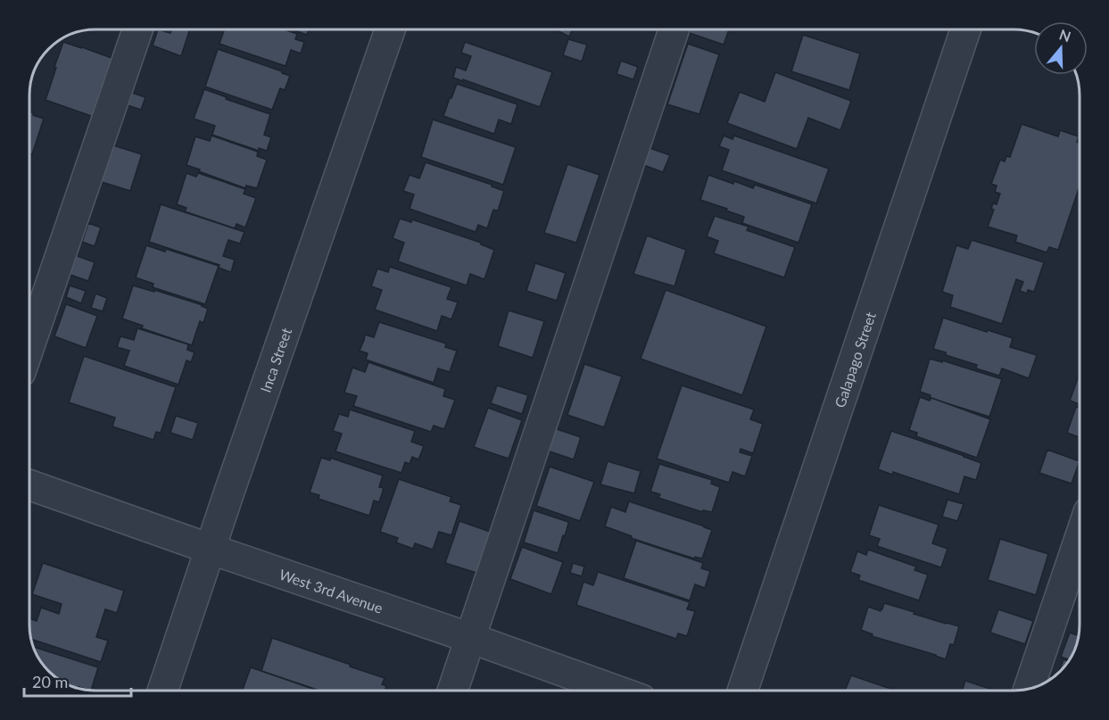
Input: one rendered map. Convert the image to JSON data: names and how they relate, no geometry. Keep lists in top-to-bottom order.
{
  "streets": {
    "street": ["Inca Street", "Galapago Street", "West 3rd Avenue"]
  },
  "crossings": [
    ["Inca Street", "West 3rd Avenue"]
  ],
  "scale_bar": "20 m",
  "north": "top"
}
